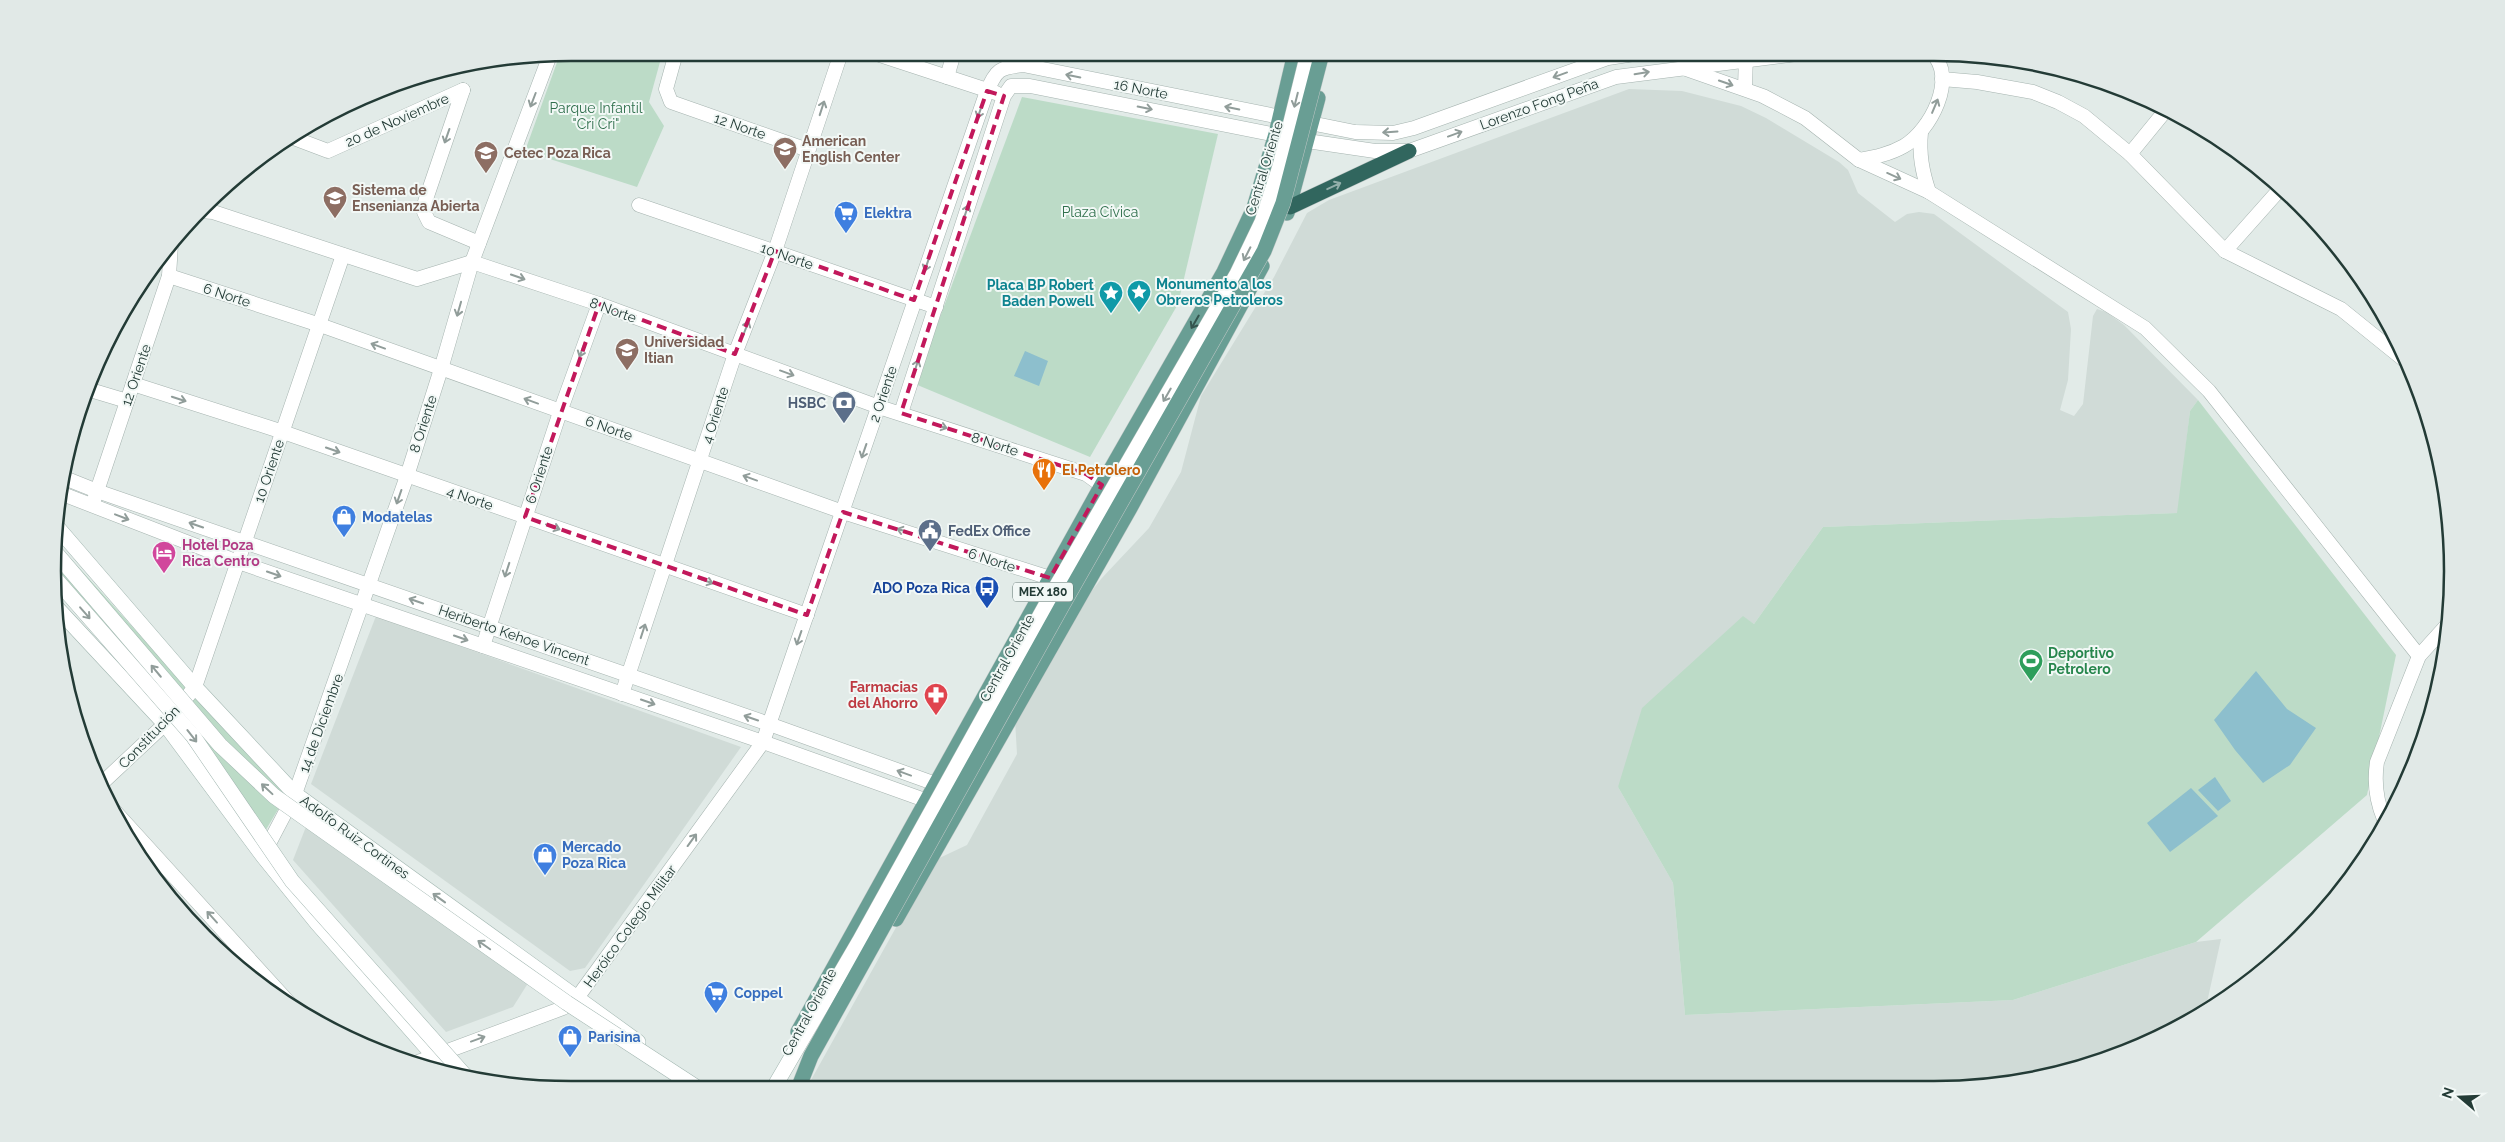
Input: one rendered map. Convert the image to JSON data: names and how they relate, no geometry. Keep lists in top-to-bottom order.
{
  "streets": {
    "main road": ["Central Oriente", "MEX 180", "Adolfo Ruiz Cortines"],
    "street": [
      "16 Norte",
      "Lorenzo Fong Peña",
      "20 de Noviembre",
      "12 Norte",
      "10 Norte",
      "6 Norte",
      "8 Norte",
      "12 Oriente",
      "2 Oriente",
      "4 Oriente",
      "8 Oriente",
      "10 Oriente",
      "6 Oriente",
      "4 Norte",
      "Heriberto Kehoe Vincent",
      "14 de Diciembre",
      "Constitución",
      "Heróico Colegio Militar"
    ]
  },
  "crossings": [
    ["16 Norte", "Lorenzo Fong Peña"],
    ["16 Norte", "Central Oriente"],
    ["16 Norte", "2 Oriente"],
    ["Lorenzo Fong Peña", "Central Oriente"],
    ["20 de Noviembre", "8 Oriente"],
    ["12 Norte", "4 Oriente"],
    ["Central Oriente", "6 Norte"],
    ["Central Oriente", "8 Norte"],
    ["Central Oriente", "Heriberto Kehoe Vincent"],
    ["10 Norte", "2 Oriente"],
    ["10 Norte", "4 Oriente"],
    ["6 Norte", "12 Oriente"],
    ["6 Norte", "2 Oriente"],
    ["6 Norte", "4 Oriente"],
    ["6 Norte", "8 Oriente"],
    ["6 Norte", "10 Oriente"],
    ["6 Norte", "6 Oriente"],
    ["8 Norte", "2 Oriente"],
    ["8 Norte", "4 Oriente"],
    ["8 Norte", "8 Oriente"],
    ["8 Norte", "6 Oriente"],
    ["12 Oriente", "4 Norte"],
    ["12 Oriente", "Heriberto Kehoe Vincent"],
    ["2 Oriente", "4 Norte"],
    ["2 Oriente", "Heriberto Kehoe Vincent"],
    ["2 Oriente", "Heróico Colegio Militar"],
    ["4 Oriente", "4 Norte"],
    ["4 Oriente", "Heriberto Kehoe Vincent"],
    ["8 Oriente", "4 Norte"],
    ["8 Oriente", "Heriberto Kehoe Vincent"],
    ["8 Oriente", "14 de Diciembre"],
    ["10 Oriente", "4 Norte"],
    ["10 Oriente", "Heriberto Kehoe Vincent"],
    ["10 Oriente", "Constitución"],
    ["10 Oriente", "Adolfo Ruiz Cortines"],
    ["6 Oriente", "4 Norte"],
    ["6 Oriente", "Heriberto Kehoe Vincent"],
    ["Heriberto Kehoe Vincent", "14 de Diciembre"],
    ["Heriberto Kehoe Vincent", "Heróico Colegio Militar"],
    ["14 de Diciembre", "Adolfo Ruiz Cortines"],
    ["Constitución", "Adolfo Ruiz Cortines"],
    ["Adolfo Ruiz Cortines", "Heróico Colegio Militar"]
  ],
  "one_way": [
    "6 Norte",
    "8 Norte",
    "4 Oriente",
    "8 Oriente",
    "6 Oriente",
    "4 Norte",
    "Heróico Colegio Militar"
  ],
  "parks": ["Parque Infantil \"Cri Cri\"", "Plaza Cívica"],
  "places": {
    "school or university": [
      "American English Center",
      "Cetec Poza Rica",
      "Sistema de Ensenianza Abierta",
      "Universidad Itian"
    ],
    "supermarket": ["Elektra", "Coppel"],
    "place": ["Monumento a los Obreros Petroleros", "Placa BP Robert Baden Powell"],
    "bank": ["HSBC"],
    "restaurant": ["El Petrolero"],
    "shop": ["Modatelas", "Mercado Poza Rica", "Parisina"],
    "public building": ["FedEx Office"],
    "hotel": ["Hotel Poza Rica Centro"],
    "bus stop": ["ADO Poza Rica"],
    "sports": ["Deportivo Petrolero"],
    "pharmacy": ["Farmacias del Ahorro"]
  },
  "north": "left"
}
